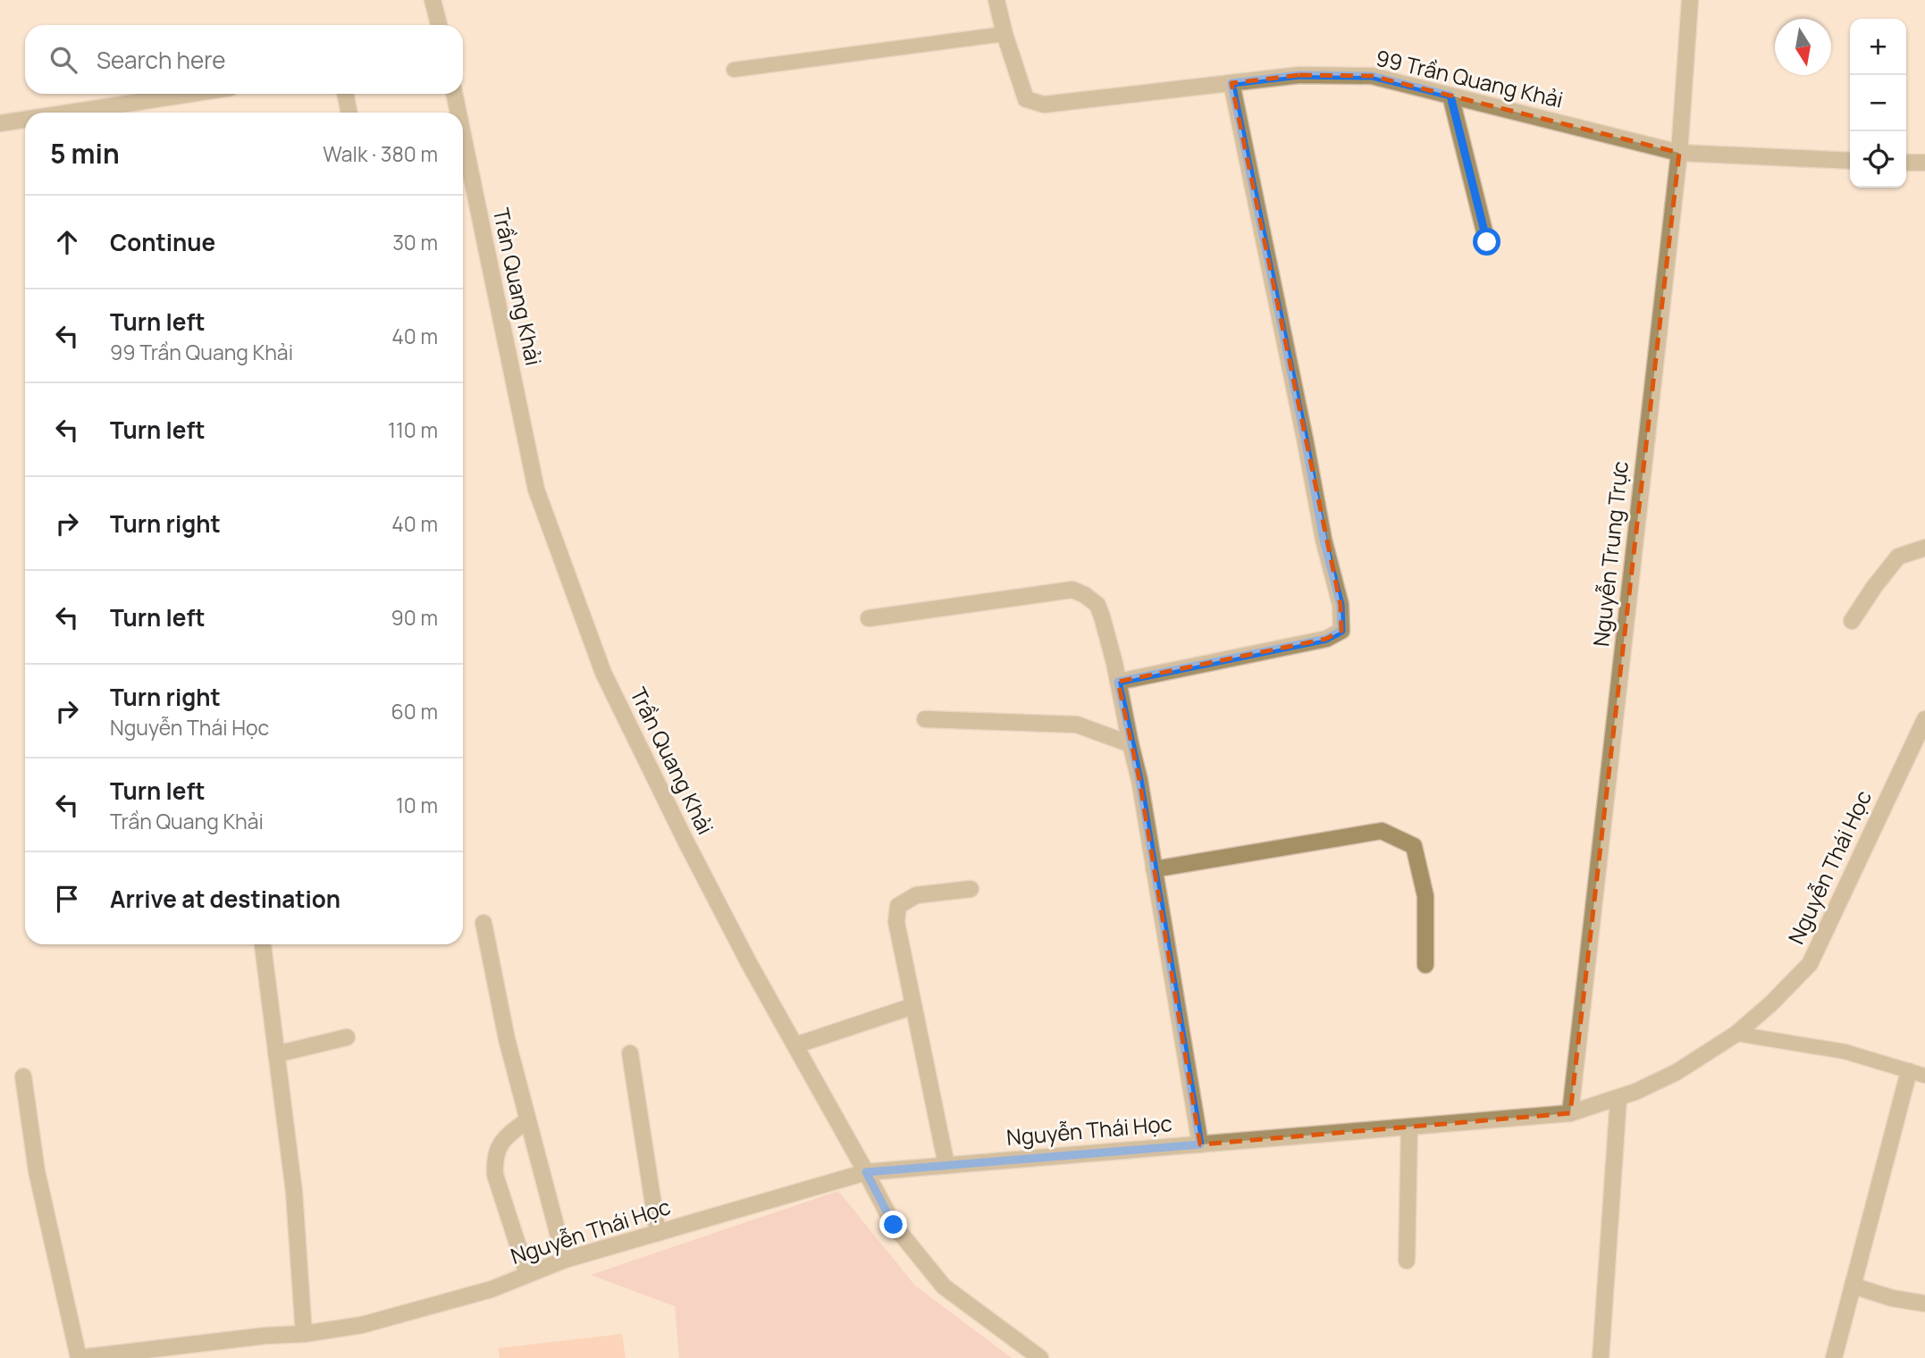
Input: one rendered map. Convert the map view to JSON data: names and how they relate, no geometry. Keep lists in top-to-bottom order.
{
  "streets": {
    "street": [
      "99 Trần Quang Khải",
      "Trần Quang Khải",
      "Nguyễn Trung Trực",
      "Nguyễn Thái Học"
    ]
  },
  "crossings": [
    ["99 Trần Quang Khải", "Nguyễn Trung Trực"],
    ["Trần Quang Khải", "Nguyễn Thái Học"],
    ["Nguyễn Trung Trực", "Nguyễn Thái Học"]
  ],
  "north": "bottom",
  "page": {
    "map_buttons": ["+", "−"],
    "search": "Search here",
    "heading": ["5 min", "Walk · 380 m"],
    "list": [
      ["Continue", "30 m"],
      ["Turn left", "99 Trần Quang Khải", "40 m"],
      ["Turn left", "110 m"],
      ["Turn right", "40 m"],
      ["Turn left", "90 m"],
      ["Turn right", "Nguyễn Thái Học", "60 m"],
      ["Turn left", "Trần Quang Khải", "10 m"],
      "Arrive at destination"
    ]
  }
}
